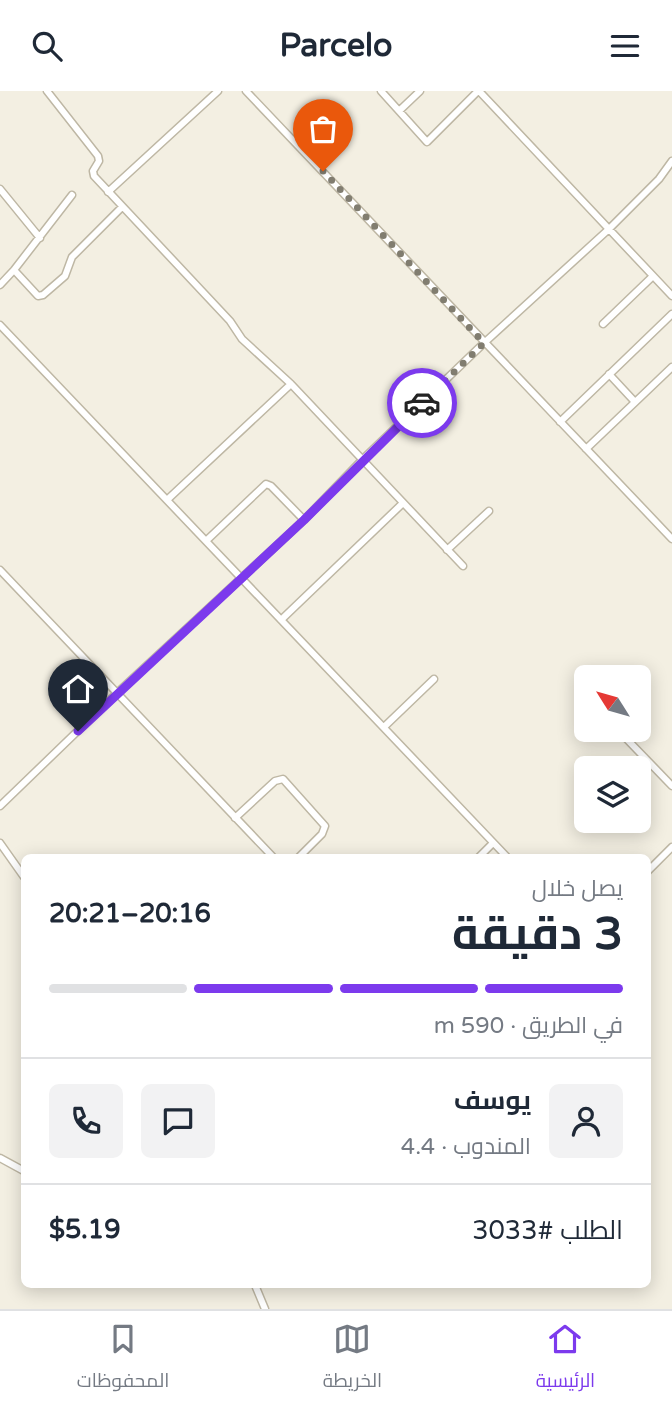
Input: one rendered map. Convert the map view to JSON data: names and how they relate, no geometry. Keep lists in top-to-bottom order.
{
  "north": "top left",
  "page": {
    "header": "Parcelo",
    "heading": ["3 دقيقة", "يصل خلال", "20:16–20:21"],
    "panel": [
      "يوسف",
      "المندوب · 4.4",
      "الطلب #3033",
      "$5.19"
    ],
    "bar": "في الطريق · 590 m",
    "tabs": ["الرئيسية", "الخريطة", "المحفوظات"]
  }
}
